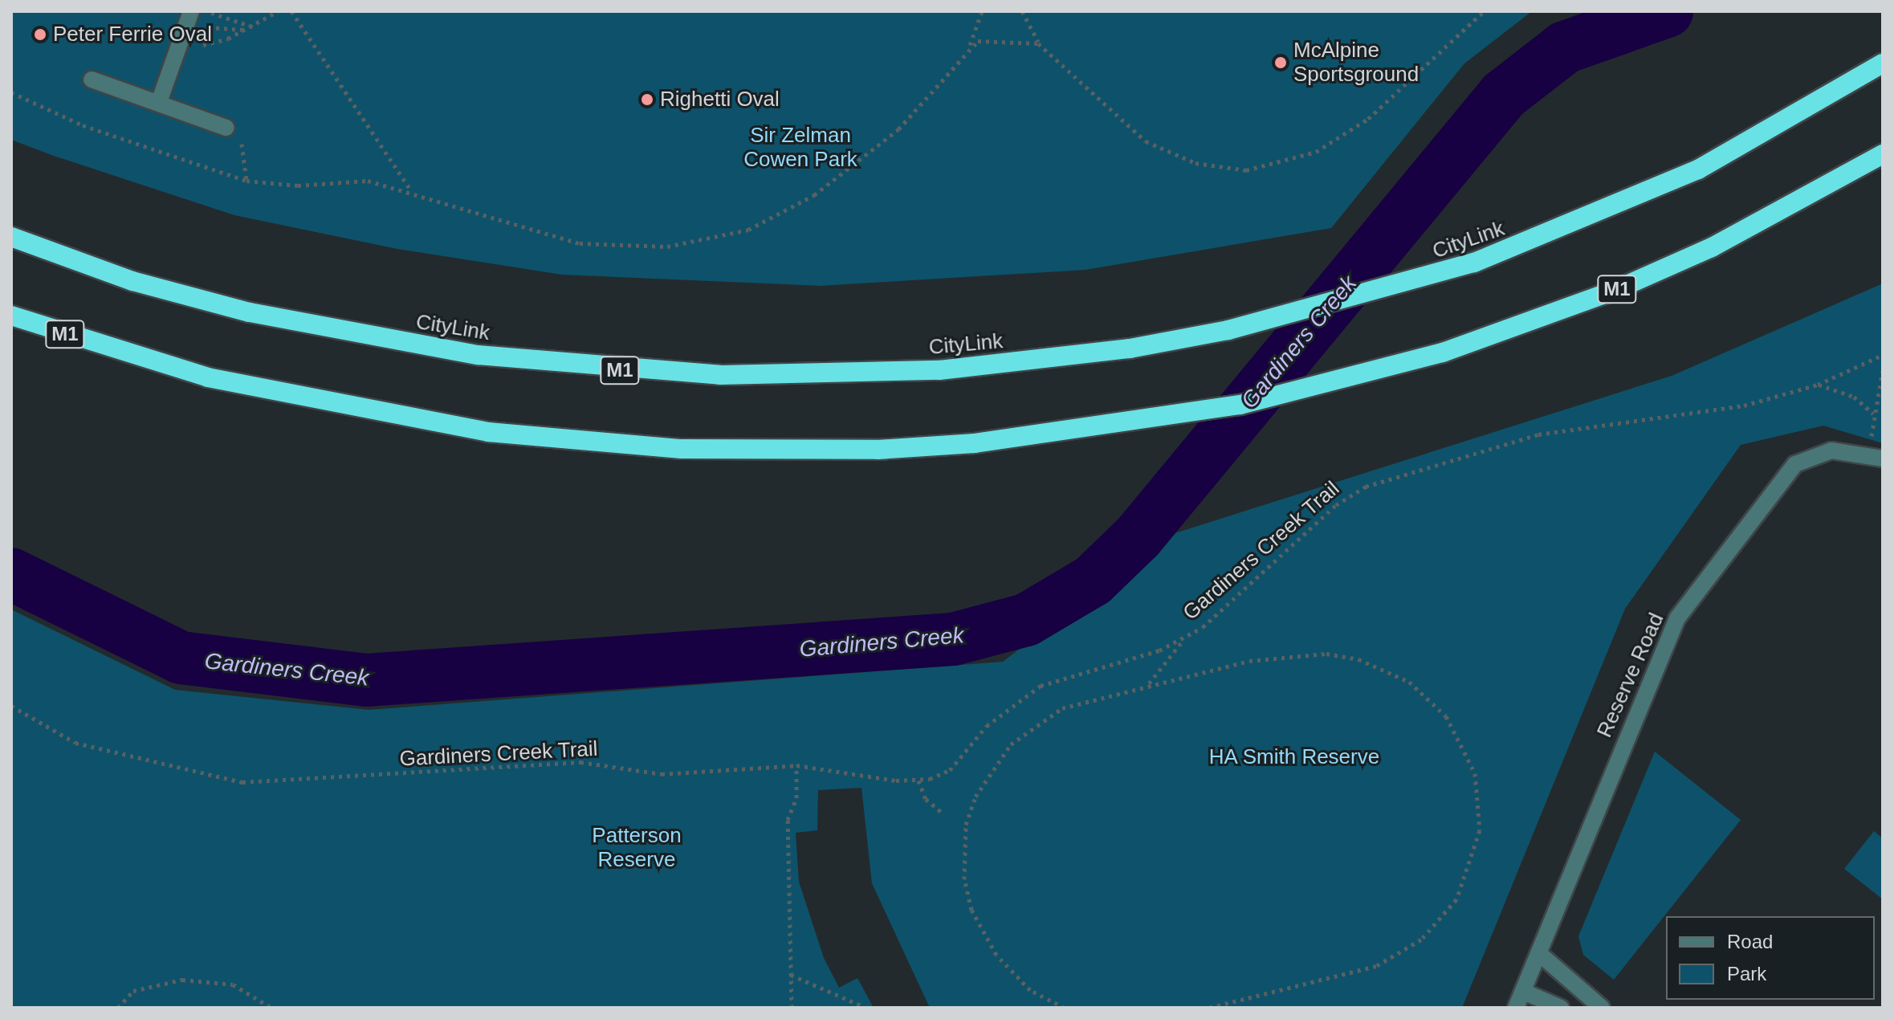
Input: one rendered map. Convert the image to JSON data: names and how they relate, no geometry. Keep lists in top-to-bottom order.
{
  "streets": {
    "highway": ["CityLink", "M1"],
    "street": ["Reserve Road"],
    "path": ["Gardiners Creek Trail"]
  },
  "water": ["Gardiners Creek"],
  "parks": ["Sir Zelman Cowen Park", "HA Smith Reserve", "Patterson Reserve"],
  "places": ["Peter Ferrie Oval", "McAlpine Sportsground", "Righetti Oval"],
  "legend": ["Road", "Park"]
}
